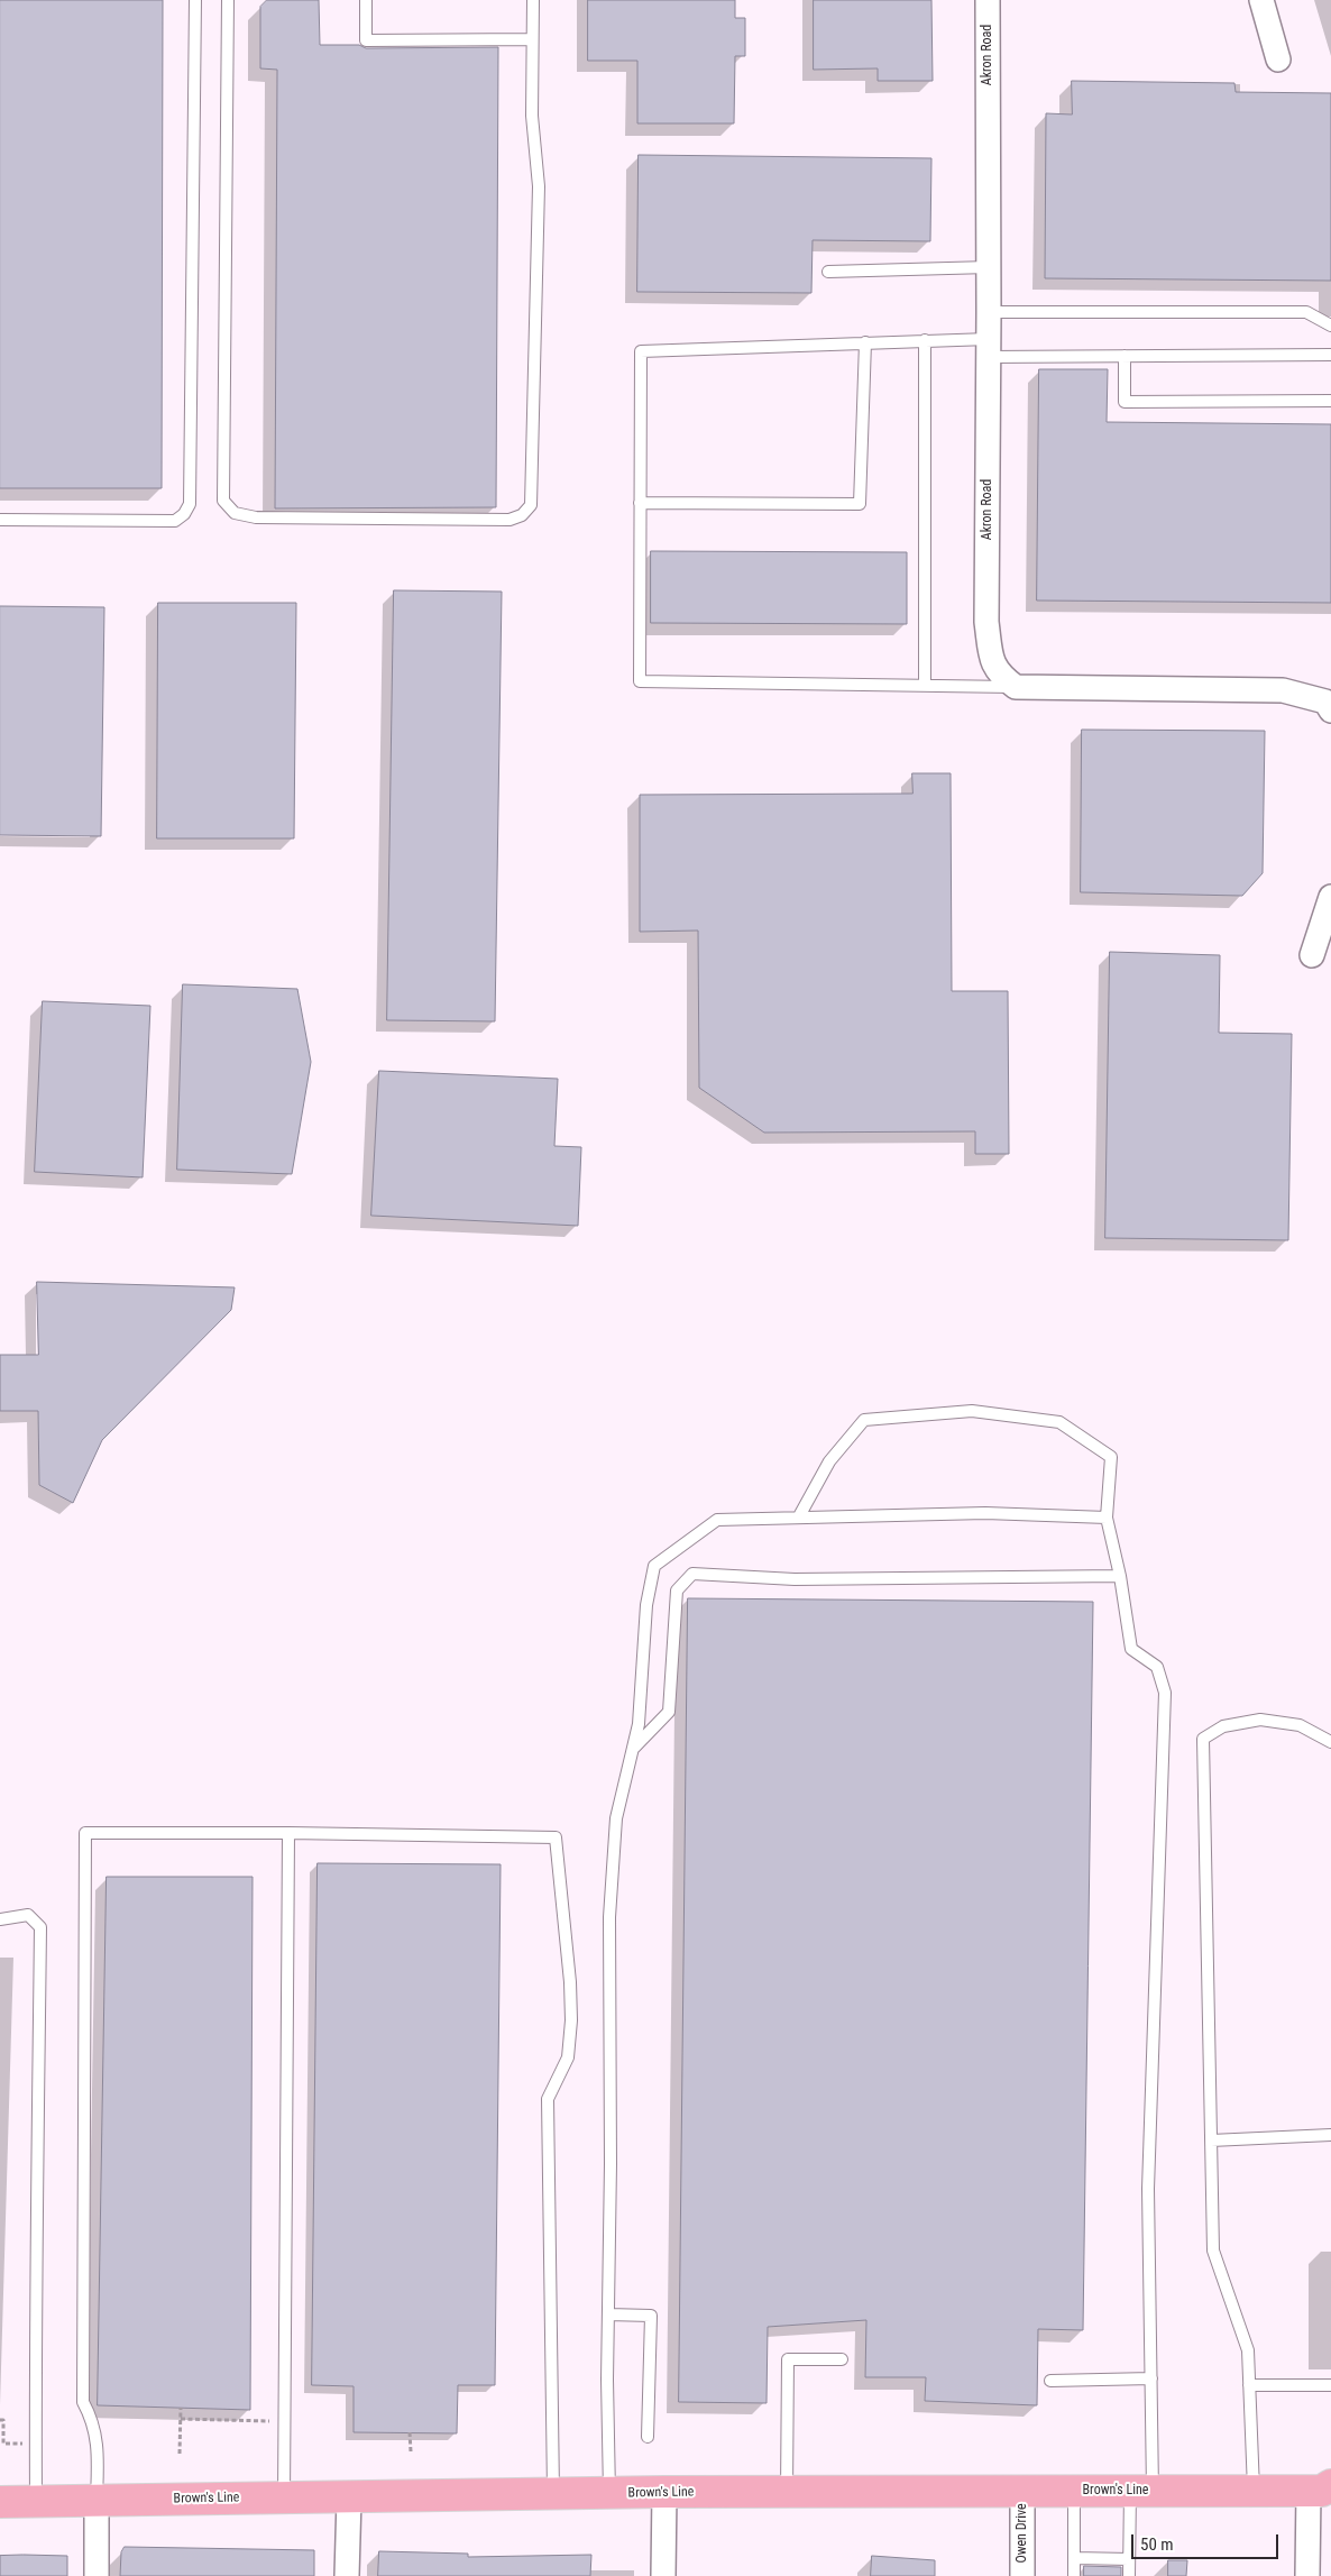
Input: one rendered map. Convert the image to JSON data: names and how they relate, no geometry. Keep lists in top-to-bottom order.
{
  "streets": {
    "main road": ["Brown's Line"],
    "street": ["Akron Road", "Owen Drive"]
  },
  "crossings": [
    ["Brown's Line", "Owen Drive"]
  ],
  "scale_bar": "50 m"
}
